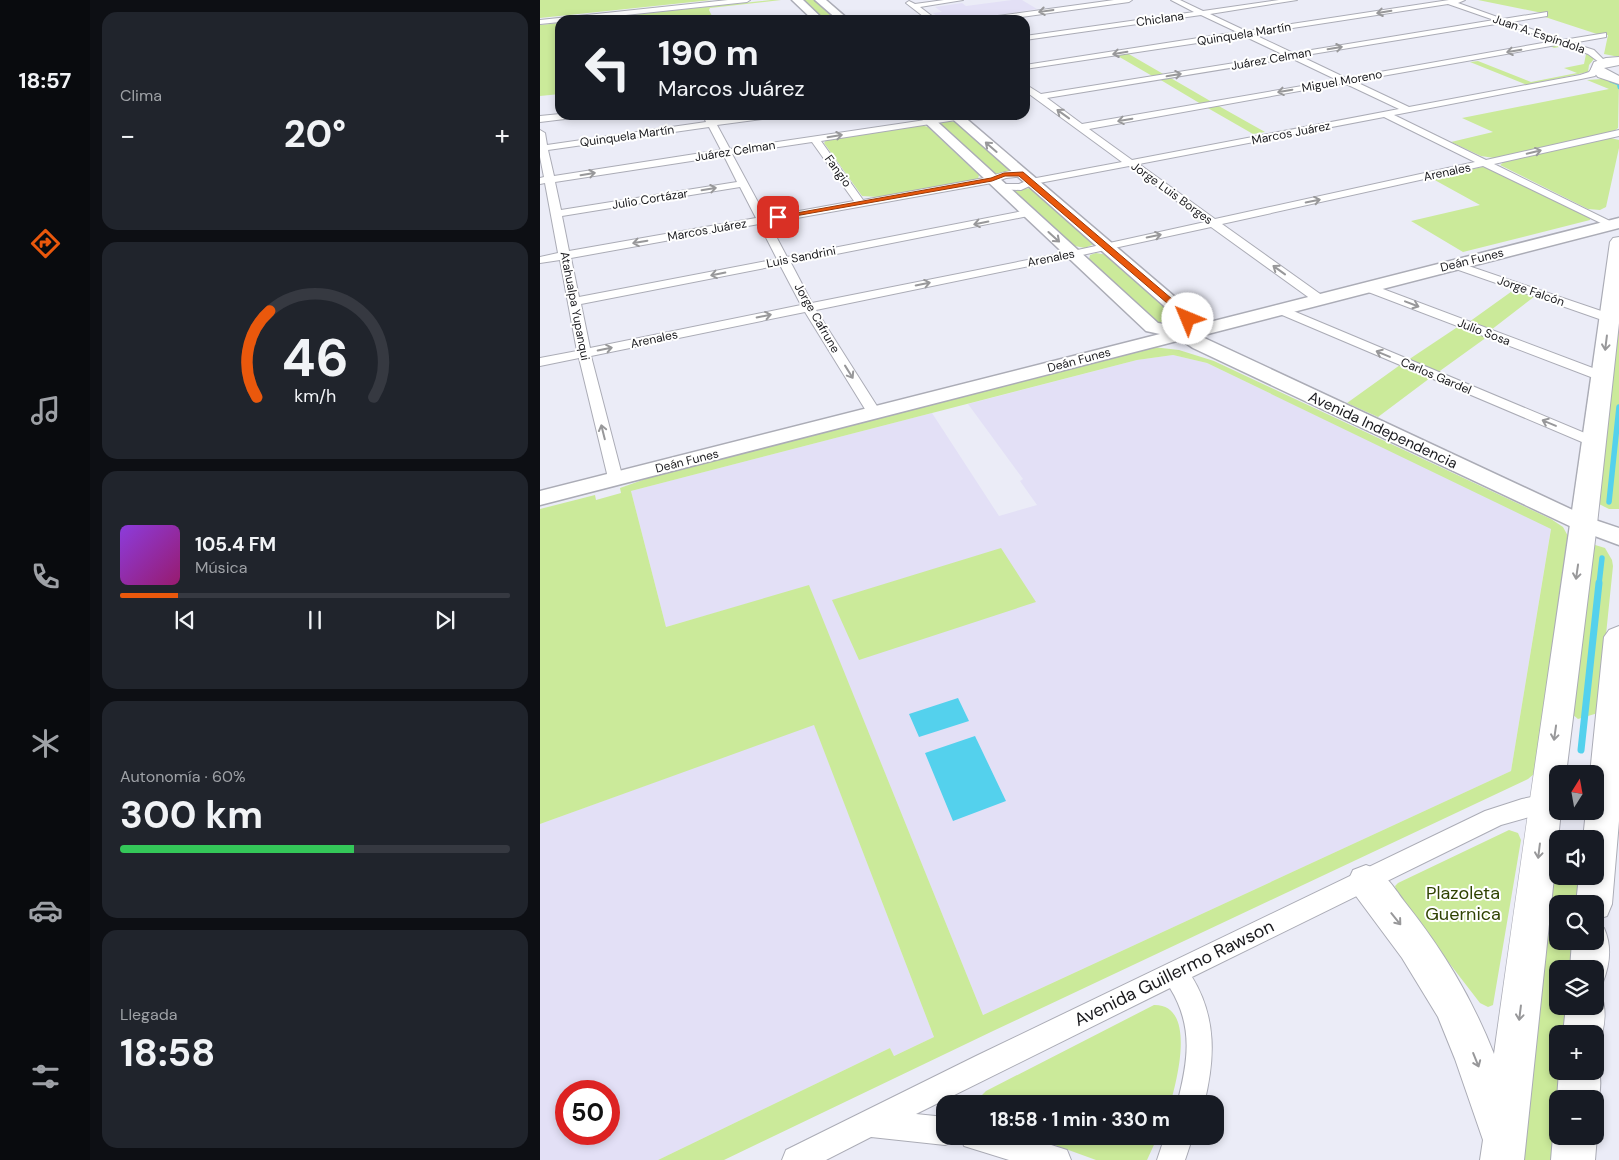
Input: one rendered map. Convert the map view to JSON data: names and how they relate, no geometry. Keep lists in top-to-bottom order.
{
  "streets": {
    "main road": ["Deán Funes", "Avenida Independencia"],
    "street": [
      "Chiclana",
      "Quinquela Martín",
      "Juan A. Espíndola",
      "Juárez Celman",
      "Miguel Moreno",
      "Marcos Juárez",
      "Fangio",
      "Arenales",
      "Jorge Luis Borges",
      "Julio Cortázar",
      "Luis Sandrini",
      "Jorge Falcón",
      "Atahualpa Yupanqui",
      "Jorge Cafrune",
      "Julio Sosa",
      "Carlos Gardel",
      "Avenida Guillermo Rawson"
    ]
  },
  "crossings": [
    ["Quinquela Martín", "Juan A. Espíndola"],
    ["Quinquela Martín", "Atahualpa Yupanqui"],
    ["Juan A. Espíndola", "Juárez Celman"],
    ["Juan A. Espíndola", "Miguel Moreno"],
    ["Juan A. Espíndola", "Marcos Juárez"],
    ["Juárez Celman", "Fangio"],
    ["Juárez Celman", "Jorge Luis Borges"],
    ["Juárez Celman", "Atahualpa Yupanqui"],
    ["Juárez Celman", "Jorge Cafrune"],
    ["Miguel Moreno", "Jorge Luis Borges"],
    ["Marcos Juárez", "Fangio"],
    ["Marcos Juárez", "Jorge Luis Borges"],
    ["Marcos Juárez", "Atahualpa Yupanqui"],
    ["Marcos Juárez", "Jorge Cafrune"],
    ["Marcos Juárez", "Avenida Independencia"],
    ["Arenales", "Jorge Luis Borges"],
    ["Arenales", "Atahualpa Yupanqui"],
    ["Arenales", "Jorge Cafrune"],
    ["Arenales", "Avenida Independencia"],
    ["Jorge Luis Borges", "Deán Funes"],
    ["Julio Cortázar", "Atahualpa Yupanqui"],
    ["Julio Cortázar", "Jorge Cafrune"],
    ["Luis Sandrini", "Atahualpa Yupanqui"],
    ["Luis Sandrini", "Jorge Cafrune"],
    ["Luis Sandrini", "Avenida Independencia"],
    ["Deán Funes", "Jorge Falcón"],
    ["Deán Funes", "Atahualpa Yupanqui"],
    ["Deán Funes", "Jorge Cafrune"],
    ["Deán Funes", "Julio Sosa"],
    ["Deán Funes", "Carlos Gardel"],
    ["Deán Funes", "Avenida Independencia"]
  ],
  "one_way": [
    "Quinquela Martín",
    "Juárez Celman",
    "Miguel Moreno",
    "Arenales",
    "Jorge Luis Borges",
    "Julio Cortázar",
    "Luis Sandrini",
    "Atahualpa Yupanqui",
    "Jorge Cafrune",
    "Carlos Gardel"
  ],
  "parks": ["Plazoleta Guernica"],
  "north": "top",
  "page": {
    "tabs": "18:57",
    "tile": [
      "Clima",
      ["Autonomía · 60%", "300 km"],
      ["Llegada", "18:58"]
    ],
    "turn": ["190 m", "Marcos Juárez"],
    "heat": ["−", "20°", "+"],
    "song": ["105.4 FM", "Música"],
    "map_buttons": ["+", "−"],
    "limit": "50",
    "trip": "18:58 · 1 min · 330 m",
    "gauge": ["46", "km/h"]
  }
}
